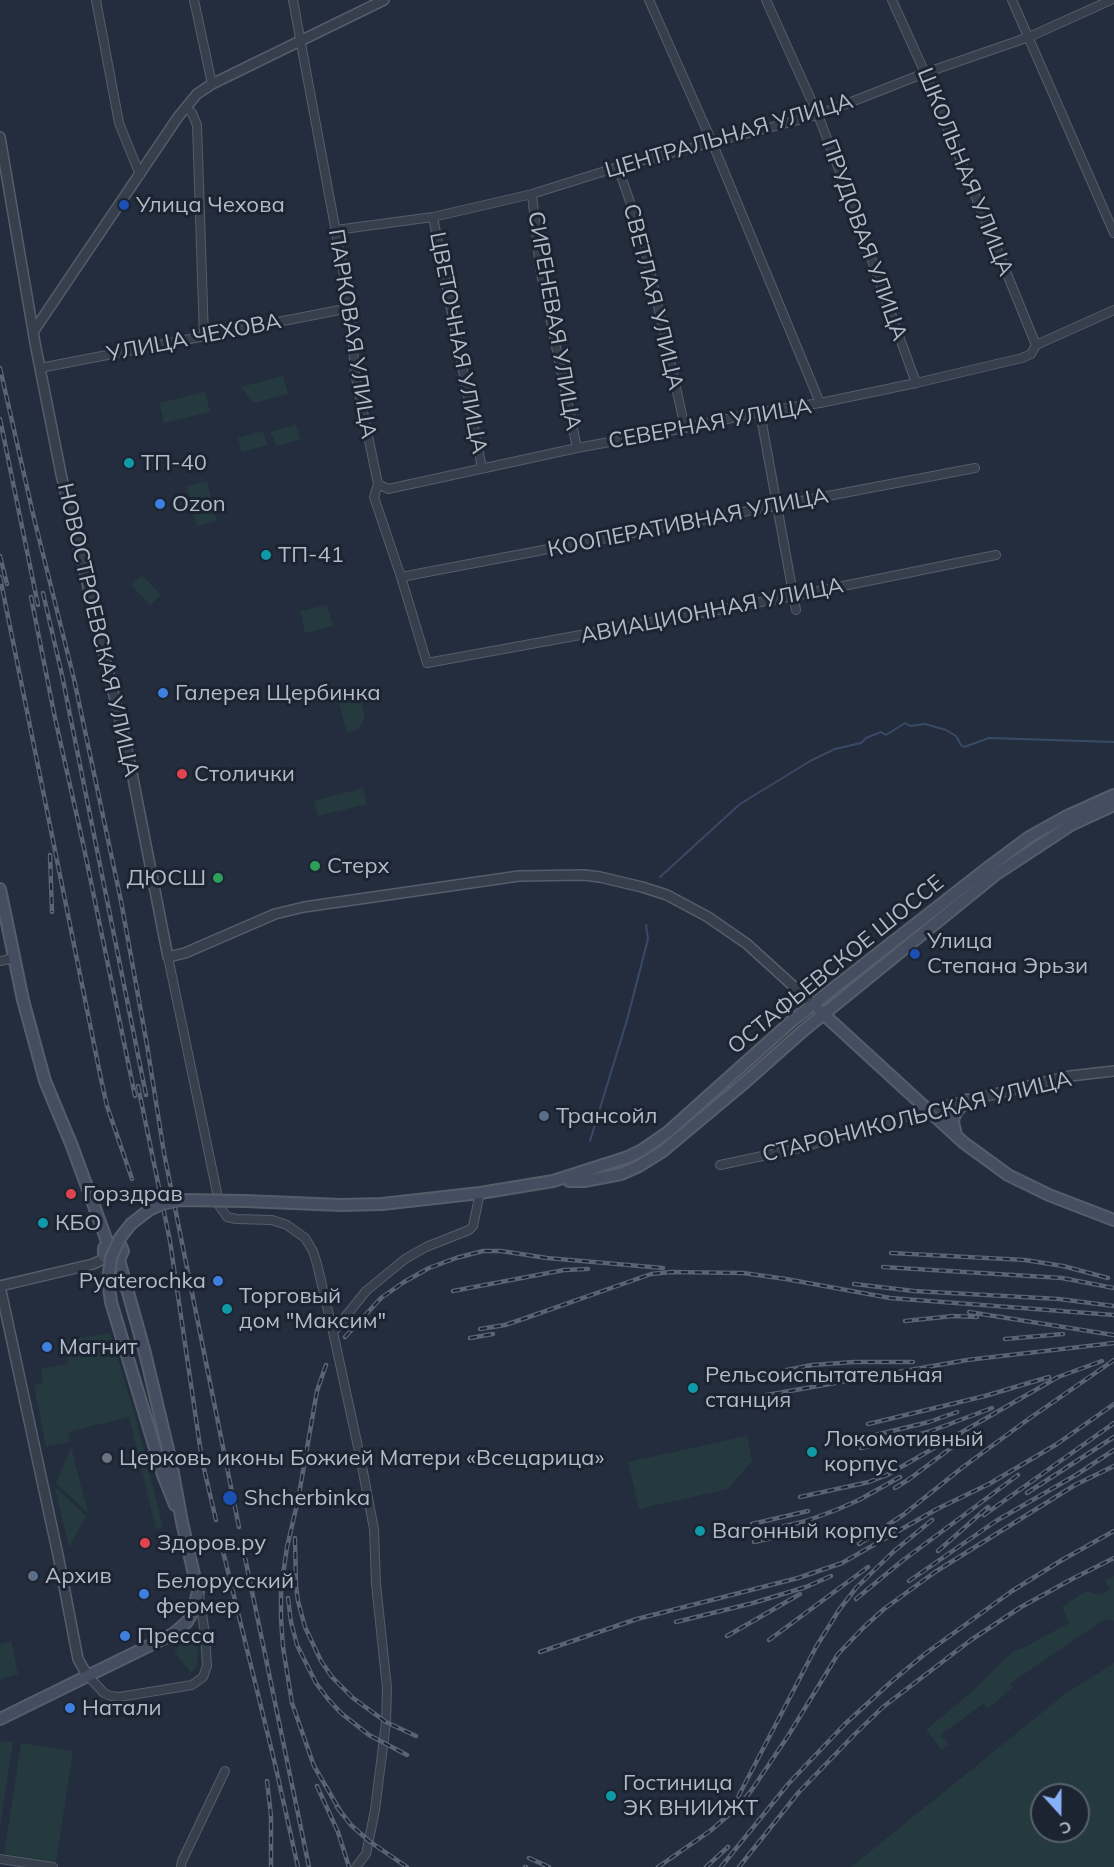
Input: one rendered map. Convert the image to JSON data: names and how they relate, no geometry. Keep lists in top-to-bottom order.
{
  "streets": {
    "main road": ["ОСТАФЬЕВСКОЕ ШОССЕ"],
    "street": [
      "ЦЕНТРАЛЬНАЯ УЛИЦА",
      "ШКОЛЬНАЯ УЛИЦА",
      "ПРУДОВАЯ УЛИЦА",
      "СВЕТЛАЯ УЛИЦА",
      "СИРЕНЕВАЯ УЛИЦА",
      "ПАРКОВАЯ УЛИЦА",
      "УЛИЦА ЧЕХОВА",
      "ЦВЕТОЧНАЯ УЛИЦА",
      "СЕВЕРНАЯ УЛИЦА",
      "КООПЕРАТИВНАЯ УЛИЦА",
      "АВИАЦИОННАЯ УЛИЦА",
      "НОВОСТРОЕВСКАЯ УЛИЦА",
      "СТАРОНИКОЛЬСКАЯ УЛИЦА"
    ]
  },
  "crossings": [
    ["ЦЕНТРАЛЬНАЯ УЛИЦА", "ШКОЛЬНАЯ УЛИЦА"],
    ["ЦЕНТРАЛЬНАЯ УЛИЦА", "ПРУДОВАЯ УЛИЦА"],
    ["ЦЕНТРАЛЬНАЯ УЛИЦА", "СВЕТЛАЯ УЛИЦА"],
    ["ЦЕНТРАЛЬНАЯ УЛИЦА", "СИРЕНЕВАЯ УЛИЦА"],
    ["ЦЕНТРАЛЬНАЯ УЛИЦА", "ПАРКОВАЯ УЛИЦА"],
    ["ЦЕНТРАЛЬНАЯ УЛИЦА", "ЦВЕТОЧНАЯ УЛИЦА"],
    ["ШКОЛЬНАЯ УЛИЦА", "СЕВЕРНАЯ УЛИЦА"],
    ["ПРУДОВАЯ УЛИЦА", "СЕВЕРНАЯ УЛИЦА"],
    ["СВЕТЛАЯ УЛИЦА", "СЕВЕРНАЯ УЛИЦА"],
    ["СИРЕНЕВАЯ УЛИЦА", "СЕВЕРНАЯ УЛИЦА"],
    ["ПАРКОВАЯ УЛИЦА", "УЛИЦА ЧЕХОВА"],
    ["ПАРКОВАЯ УЛИЦА", "СЕВЕРНАЯ УЛИЦА"],
    ["ПАРКОВАЯ УЛИЦА", "КООПЕРАТИВНАЯ УЛИЦА"],
    ["ПАРКОВАЯ УЛИЦА", "АВИАЦИОННАЯ УЛИЦА"],
    ["УЛИЦА ЧЕХОВА", "НОВОСТРОЕВСКАЯ УЛИЦА"],
    ["ЦВЕТОЧНАЯ УЛИЦА", "СЕВЕРНАЯ УЛИЦА"]
  ],
  "places": [
    "Улица Чехова",
    "ТП-40",
    "Ozon",
    "ТП-41",
    "Галерея Щербинка",
    "Столички",
    "Стерх",
    "ДЮСШ",
    "Улица Степана Эрьзи",
    "Трансойл",
    "Горздрав",
    "КБО",
    "Pyaterochka",
    "Торговый дом \"Максим\"",
    "Магнит",
    "Рельсоиспытательная станция",
    "Локомотивный корпус",
    "Церковь иконы Божией Матери «Всецарица»",
    "Shcherbinka",
    "Вагонный корпус",
    "Здоров.ру",
    "Архив",
    "Белорусский фермер",
    "Пресса",
    "Натали",
    "Гостиница ЭК ВНИИЖТ"
  ],
  "north": "bottom"
}
